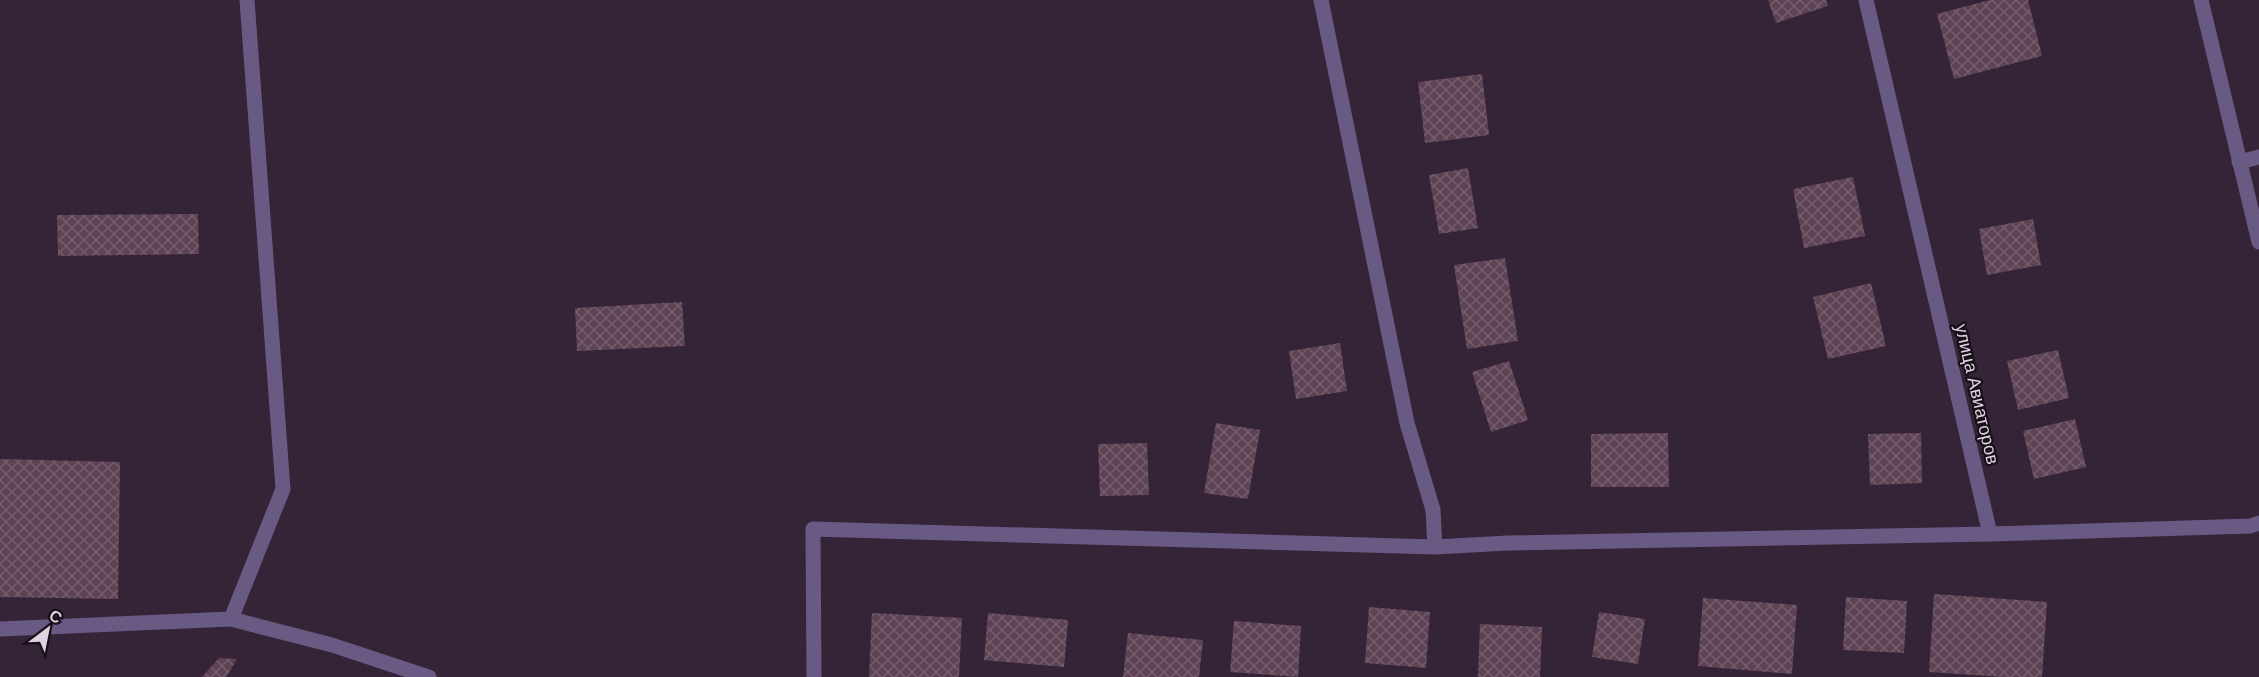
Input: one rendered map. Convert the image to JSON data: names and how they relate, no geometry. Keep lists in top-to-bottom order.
{
  "streets": {
    "street": ["улица Авиаторов"]
  },
  "north": "top right"
}
